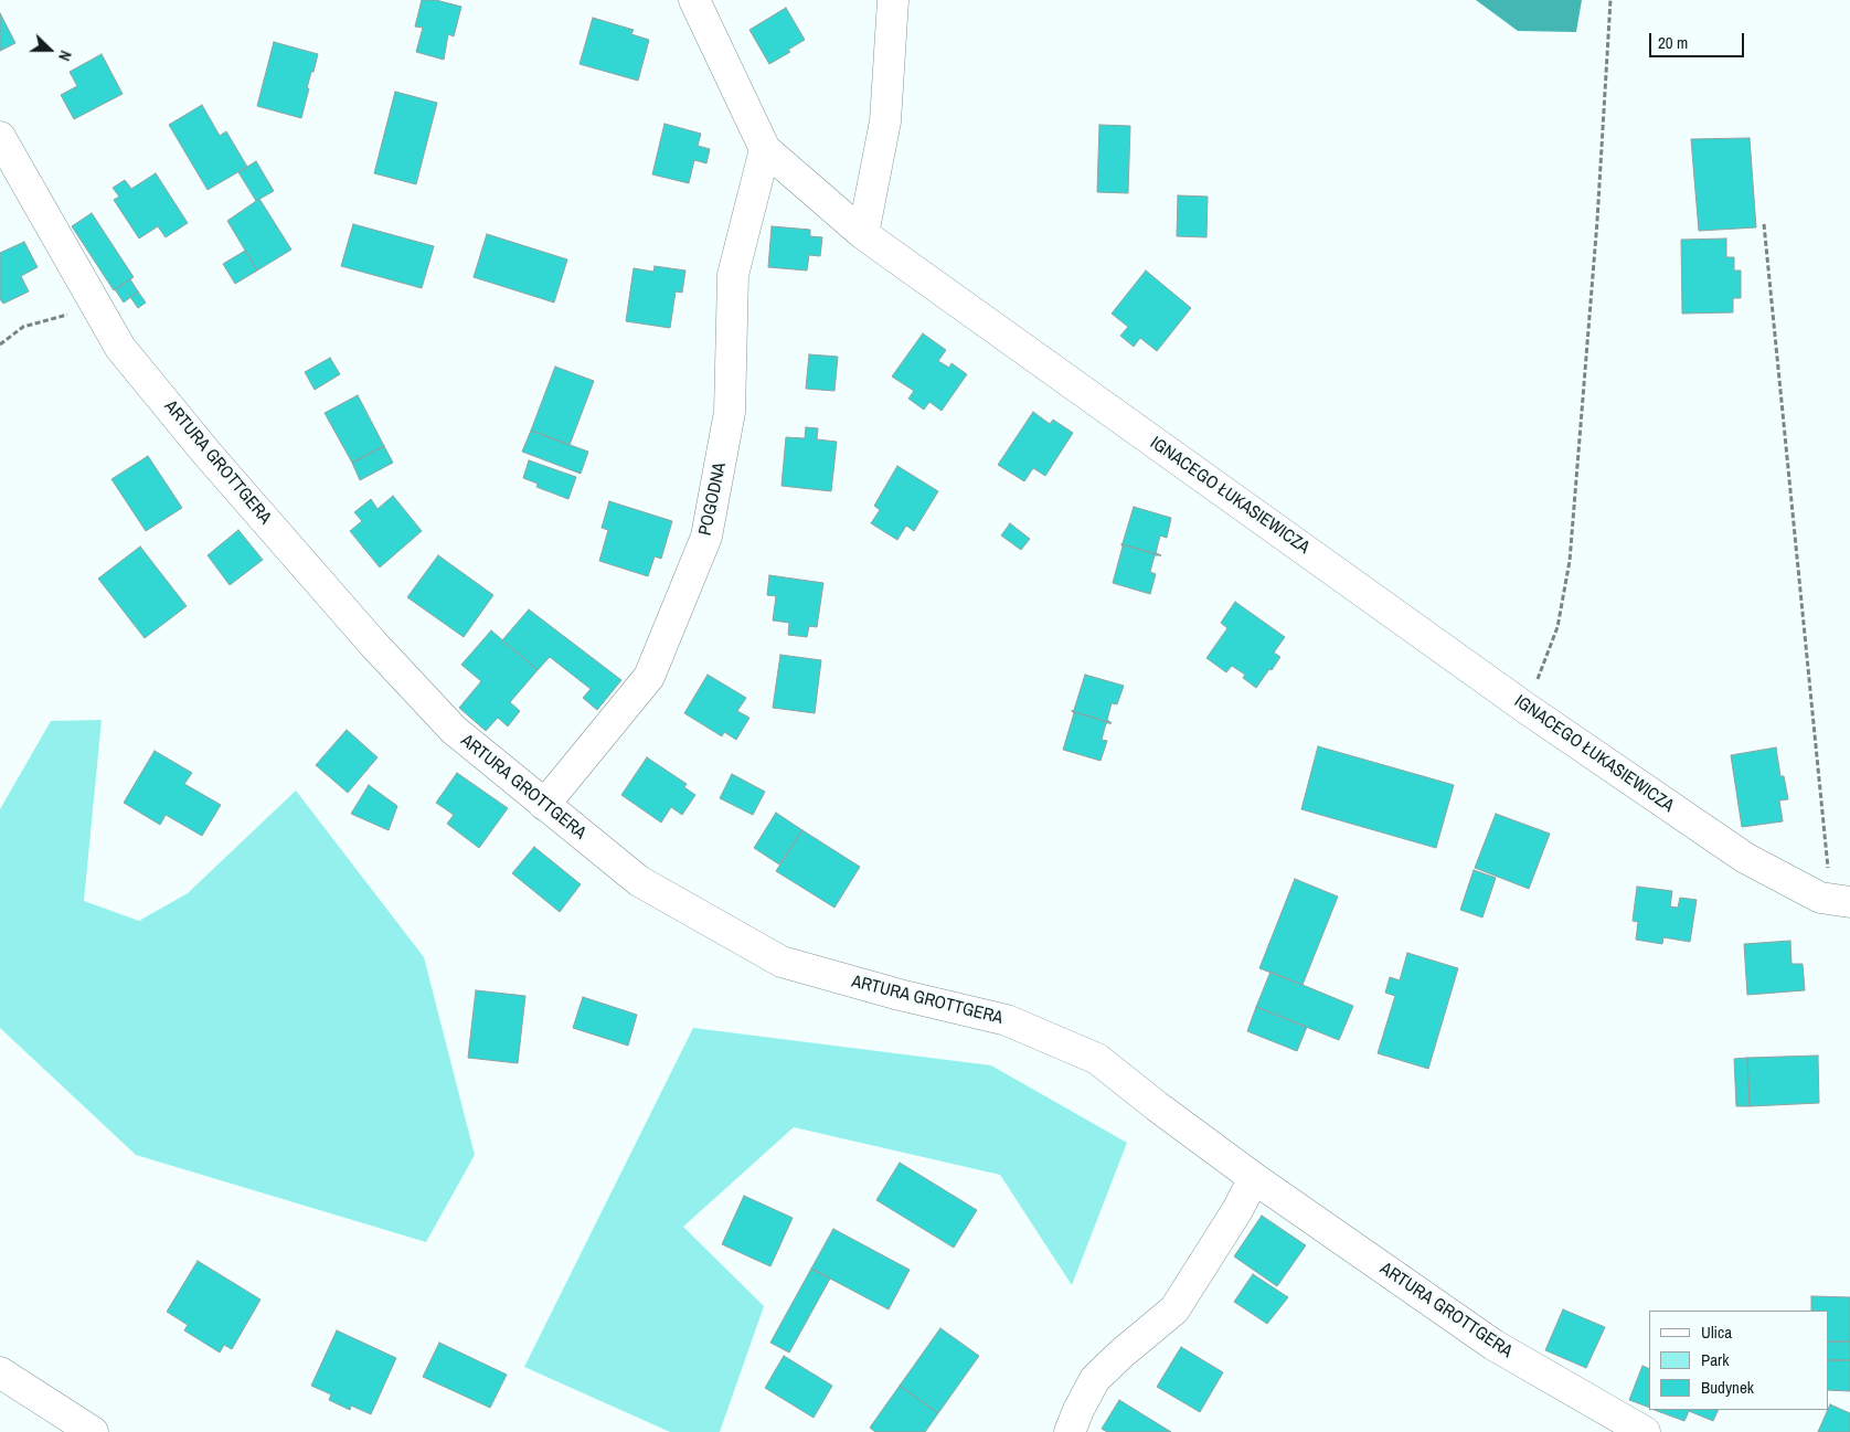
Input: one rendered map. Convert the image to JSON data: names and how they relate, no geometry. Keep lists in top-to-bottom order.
{
  "streets": {
    "street": ["ARTURA GROTTGERA", "IGNACEGO ŁUKASIEWICZA", "POGODNA"]
  },
  "crossings": [
    ["ARTURA GROTTGERA", "POGODNA"],
    ["IGNACEGO ŁUKASIEWICZA", "POGODNA"]
  ],
  "legend": ["Ulica", "Park", "Budynek"],
  "scale_bar": "20 m",
  "north": "right"
}
